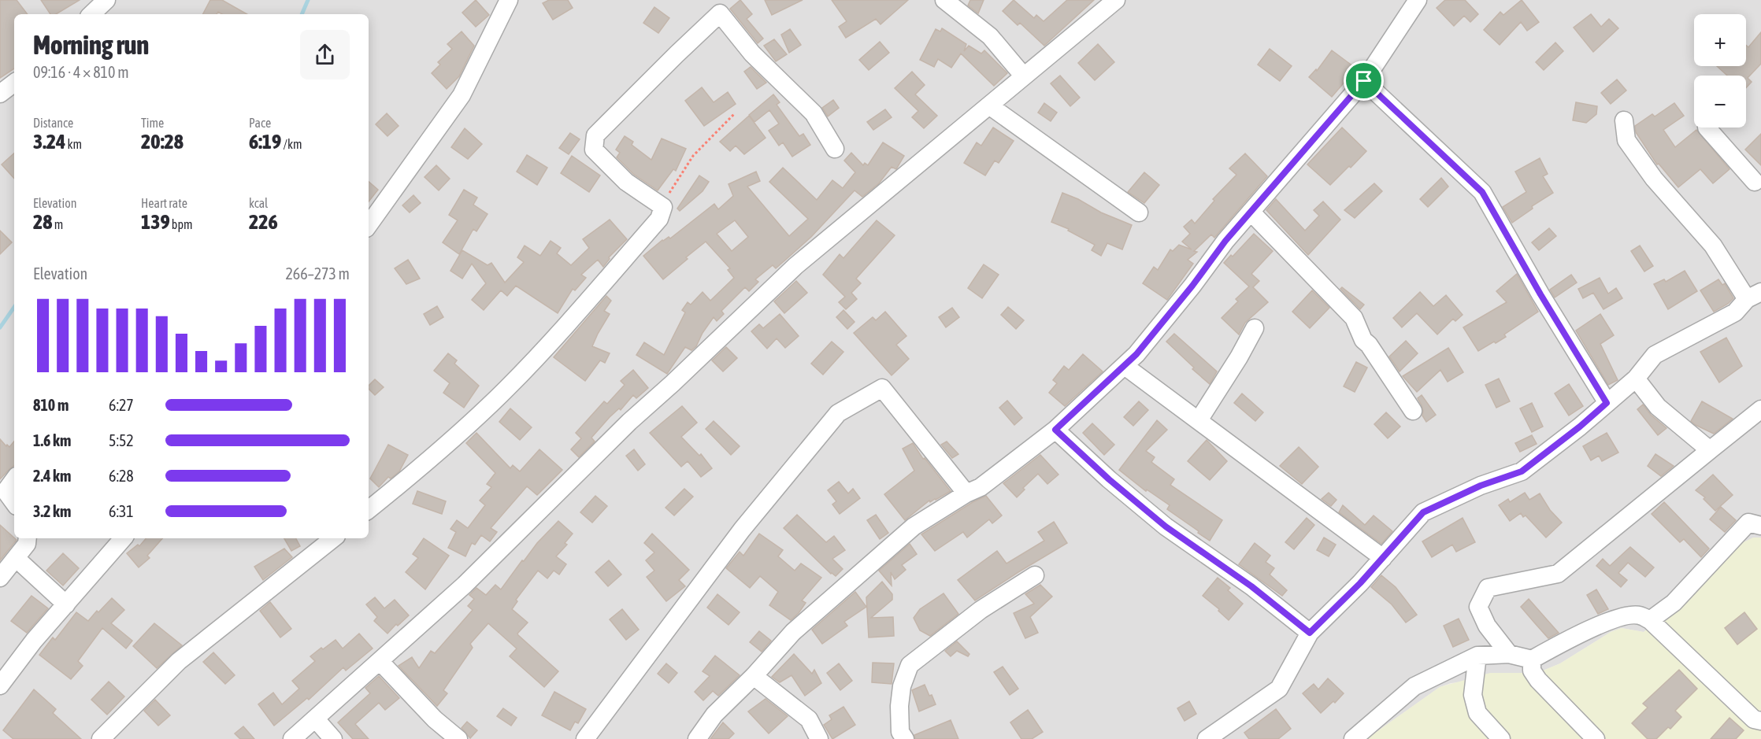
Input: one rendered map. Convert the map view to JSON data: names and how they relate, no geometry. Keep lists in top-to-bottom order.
{
  "page": {
    "map_buttons": ["+", "−"],
    "heading": ["Morning run", "09:16 · 4 × 810 m"],
    "stats": [
      ["Distance", "3.24 km"],
      ["Time", "20:28"],
      ["Pace", "6:19 /km"],
      ["Elevation", "28 m"],
      ["Heart rate", "139 bpm"],
      ["kcal", "226"]
    ],
    "chart": ["Elevation", "266–273 m"],
    "list": [
      {
        "name": "810 m",
        "note": "6:27"
      },
      {
        "name": "1.6 km",
        "note": "5:52"
      },
      {
        "name": "2.4 km",
        "note": "6:28"
      },
      {
        "name": "3.2 km",
        "note": "6:31"
      }
    ]
  }
}
